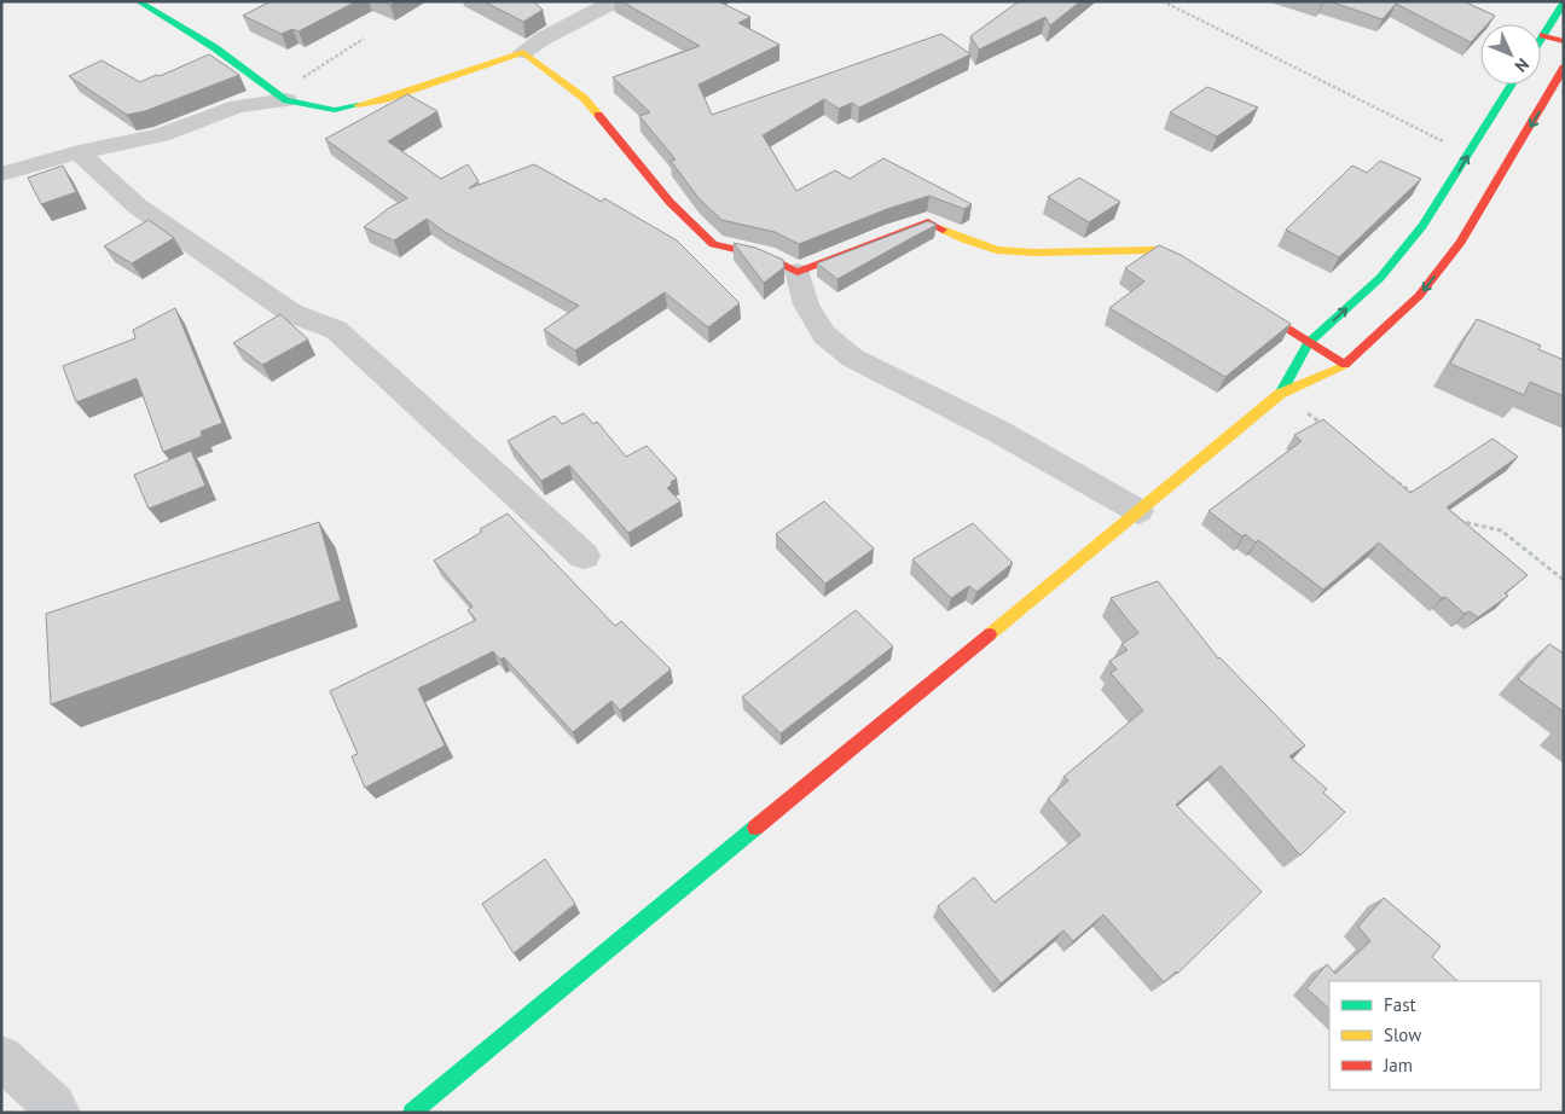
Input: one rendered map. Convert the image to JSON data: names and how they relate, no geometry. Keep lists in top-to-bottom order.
{
  "legend": ["Fast", "Slow", "Jam"],
  "north": "bottom right"
}
